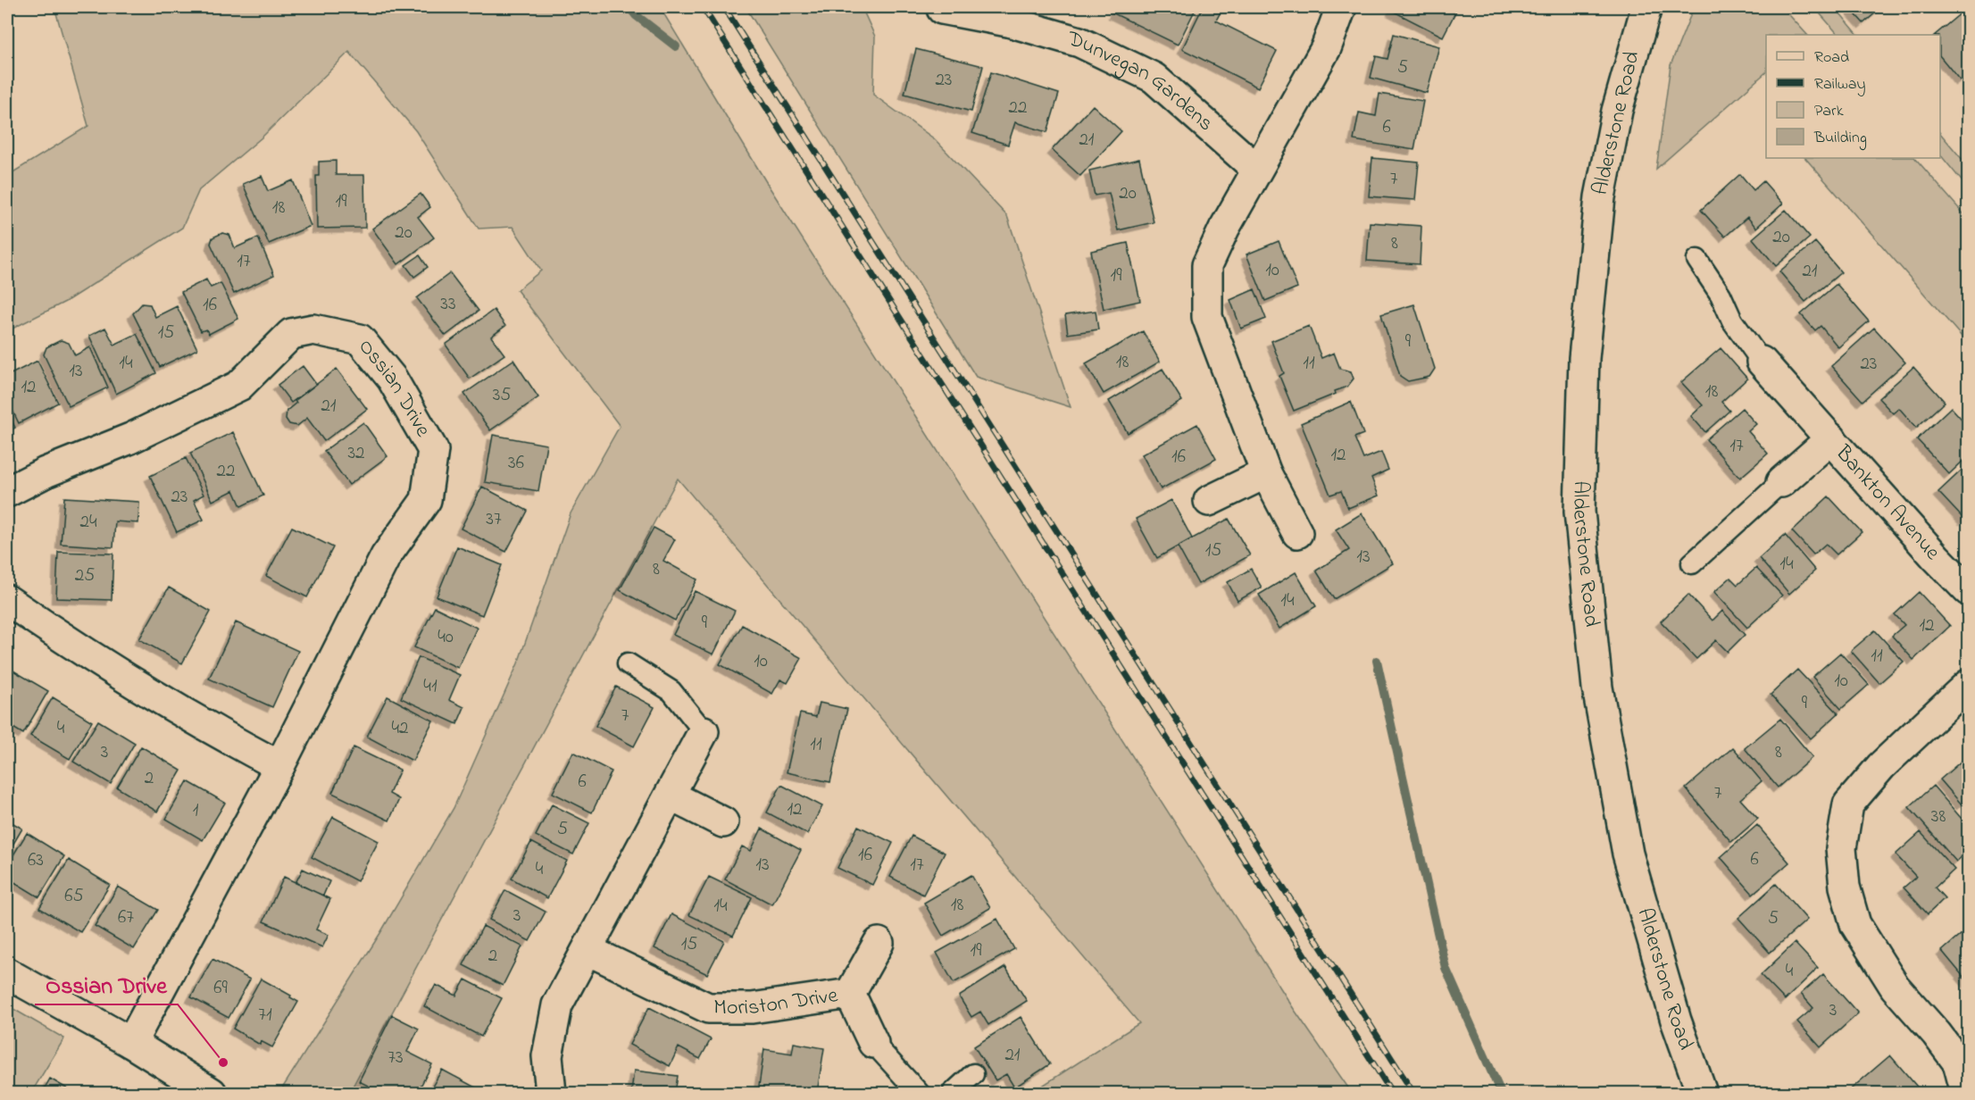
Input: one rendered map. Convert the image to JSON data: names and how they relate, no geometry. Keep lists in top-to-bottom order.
{
  "streets": {
    "street": [
      "Dunvegan Gardens",
      "Alderstone Road",
      "Ossian Drive",
      "Bankton Avenue",
      "Moriston Drive"
    ]
  },
  "places": ["Ossian Drive"],
  "house_numbers": [
    "5",
    "23",
    "22",
    "6",
    "21",
    "7",
    "20",
    "19",
    "18",
    "20",
    "20",
    "8",
    "17",
    "10",
    "21",
    "19",
    "33",
    "16",
    "15",
    "9",
    "18",
    "14",
    "11",
    "23",
    "13",
    "12",
    "18",
    "35",
    "21",
    "17",
    "32",
    "12",
    "16",
    "36",
    "22",
    "23",
    "37",
    "24",
    "15",
    "13",
    "14",
    "8",
    "25",
    "14",
    "9",
    "12",
    "40",
    "11",
    "10",
    "10",
    "41",
    "9",
    "7",
    "4",
    "42",
    "11",
    "3",
    "8",
    "2",
    "6",
    "7",
    "12",
    "1",
    "38",
    "5",
    "16",
    "6",
    "63",
    "13",
    "17",
    "4",
    "65",
    "18",
    "14",
    "3",
    "67",
    "5",
    "15",
    "19",
    "2",
    "4",
    "69",
    "3",
    "71",
    "21",
    "73"
  ],
  "legend": [
    "Road",
    "Railway",
    "Park",
    "Building"
  ]
}
